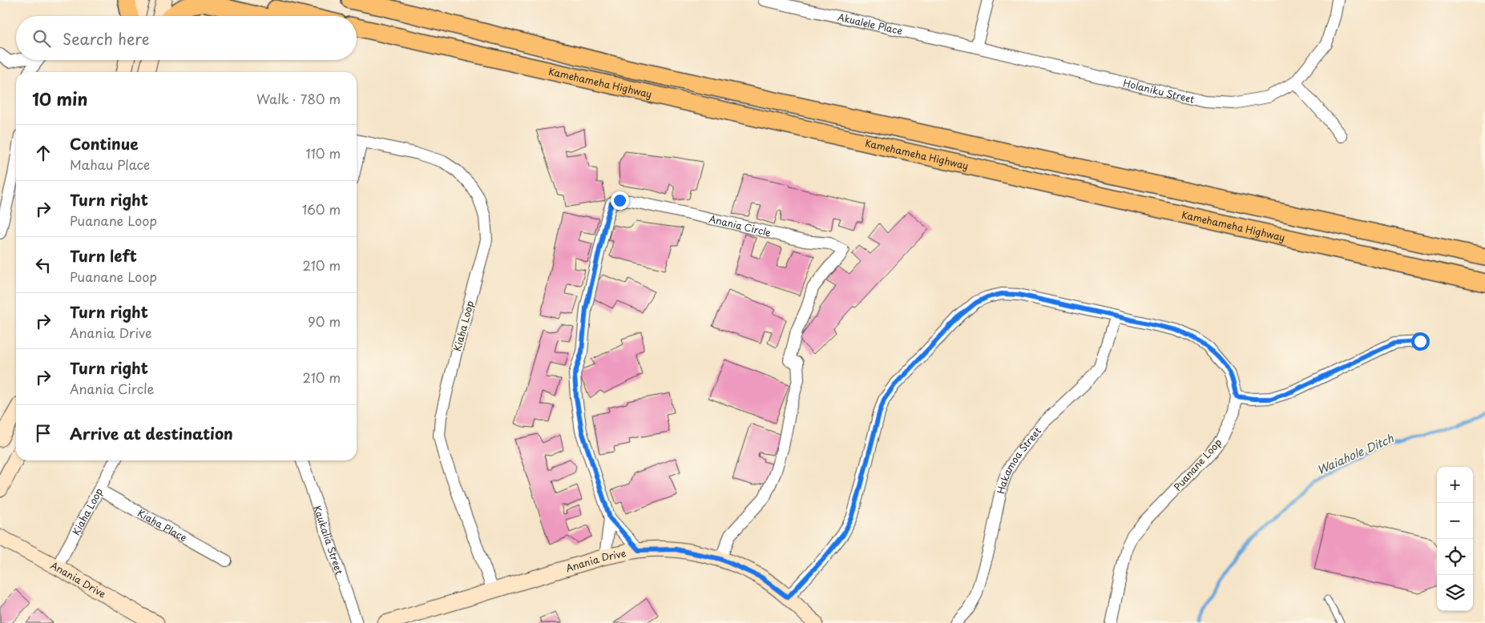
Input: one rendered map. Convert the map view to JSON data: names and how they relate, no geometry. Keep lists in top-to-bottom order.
{
  "streets": {
    "main road": ["Kamehameha Highway"],
    "street": [
      "Akualele Place",
      "Holaniku Street",
      "Anania Circle",
      "Kiaha Loop",
      "Hakamoa Street",
      "Puanane Loop",
      "Kiaha Place",
      "Kaukalia Street",
      "Anania Drive"
    ]
  },
  "crossings": [
    ["Akualele Place", "Holaniku Street"],
    ["Anania Circle", "Anania Drive"],
    ["Kiaha Loop", "Kiaha Place"],
    ["Kiaha Loop", "Anania Drive"],
    ["Hakamoa Street", "Puanane Loop"],
    ["Puanane Loop", "Anania Drive"]
  ],
  "water": ["Waiahole Ditch"],
  "page": {
    "search": "Search here",
    "heading": ["10 min", "Walk · 780 m"],
    "list": [
      ["Continue", "Mahau Place", "110 m"],
      ["Turn right", "Puanane Loop", "160 m"],
      ["Turn left", "Puanane Loop", "210 m"],
      ["Turn right", "Anania Drive", "90 m"],
      ["Turn right", "Anania Circle", "210 m"],
      "Arrive at destination"
    ],
    "map_buttons": ["+", "−"]
  }
}
